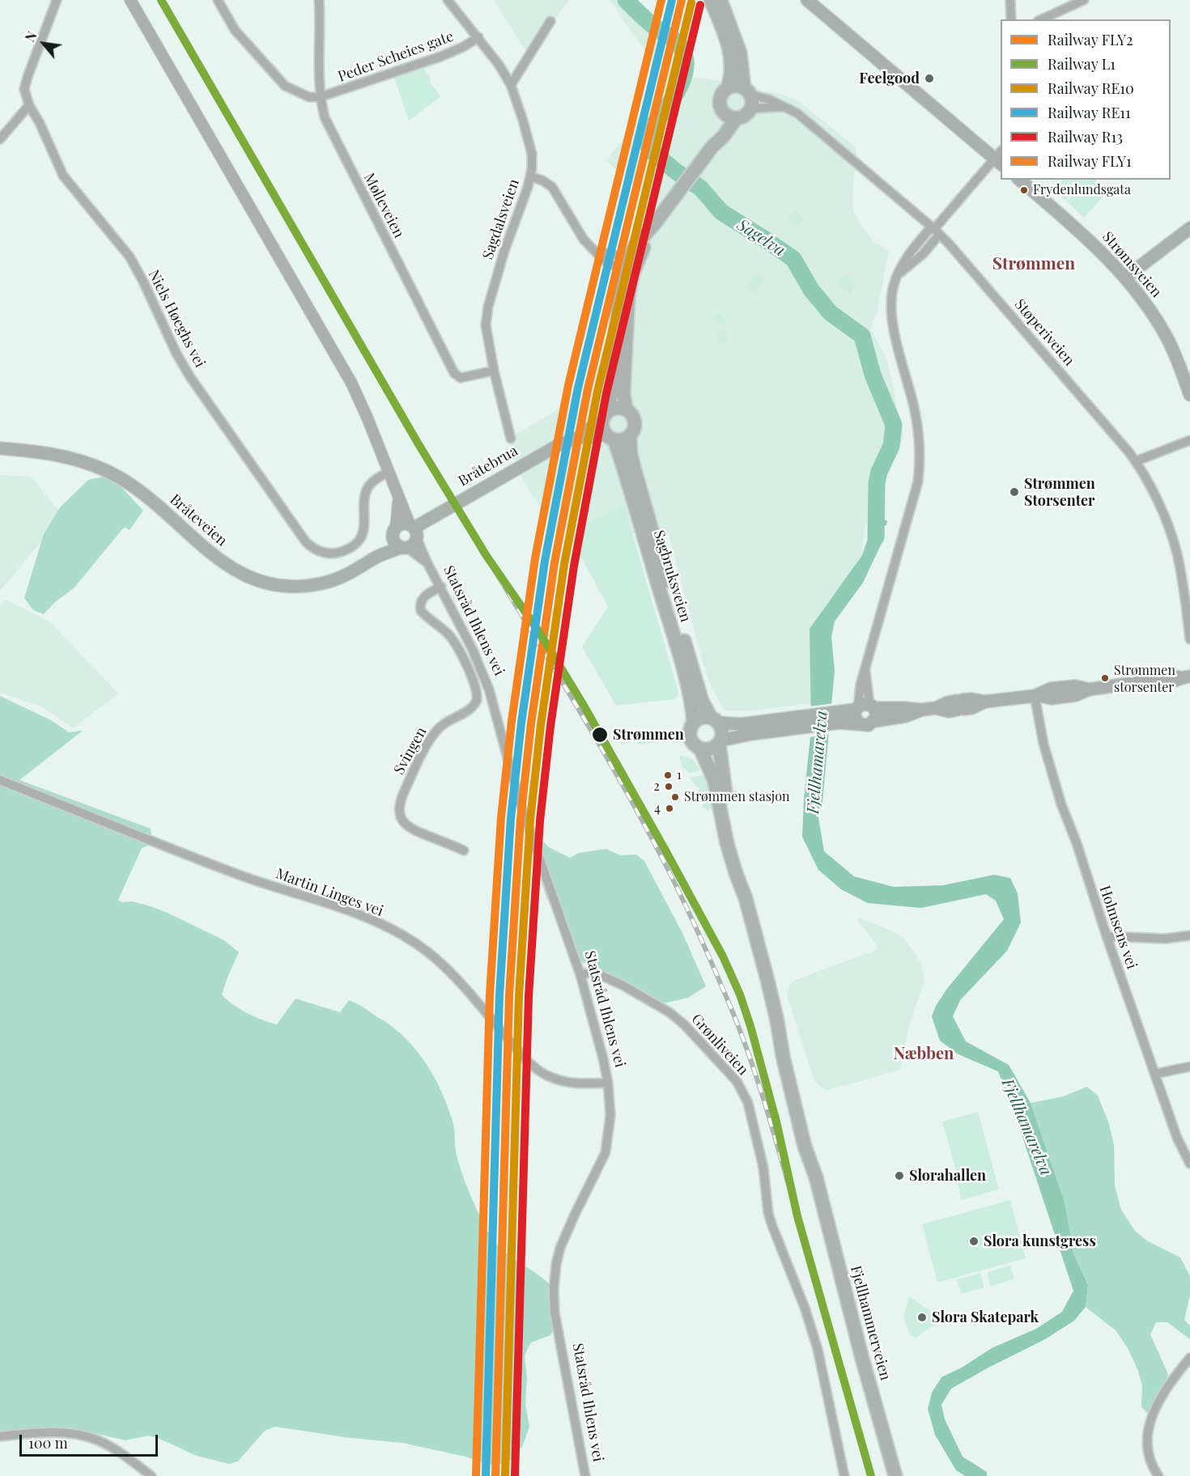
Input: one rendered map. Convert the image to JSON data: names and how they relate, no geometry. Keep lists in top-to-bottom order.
{
  "streets": {
    "main road": [
      "Strømsveien",
      "Bråtebrua",
      "Bråteveien",
      "Sagbruksveien",
      "Statsråd Ihlens vei",
      "Fjellhammerveien"
    ],
    "street": [
      "Peder Scheies gate",
      "Mølleveien",
      "Sagdalsveien",
      "Niels Høeghs vei",
      "Støperiveien",
      "Svingen",
      "Martin Linges vei",
      "Holmsens vei",
      "Grønliveien"
    ]
  },
  "crossings": [
    ["Peder Scheies gate", "Mølleveien"],
    ["Peder Scheies gate", "Sagdalsveien"],
    ["Mølleveien", "Sagdalsveien"],
    ["Niels Høeghs vei", "Statsråd Ihlens vei"],
    ["Bråtebrua", "Bråteveien"],
    ["Bråtebrua", "Sagbruksveien"],
    ["Bråtebrua", "Statsråd Ihlens vei"],
    ["Bråteveien", "Statsråd Ihlens vei"],
    ["Sagbruksveien", "Fjellhammerveien"],
    ["Statsråd Ihlens vei", "Svingen"],
    ["Statsråd Ihlens vei", "Martin Linges vei"],
    ["Statsråd Ihlens vei", "Grønliveien"]
  ],
  "districts": ["Strømmen", "Næbben"],
  "water": ["Sagelva", "Fjellhamarelva"],
  "places": [
    "Feelgood",
    "Frydenlundsgata",
    "Strømmen Storsenter",
    "Strømmen storsenter",
    "Strømmen",
    "1",
    "2",
    "Strømmen stasjon",
    "4",
    "Slorahallen",
    "Slora kunstgress",
    "Slora Skatepark"
  ],
  "lines": [
    "rail line FLY2",
    "rail line L1",
    "rail line RE11",
    "rail line FLY1",
    "rail line RE10",
    "rail line R13"
  ],
  "legend": [
    "Railway FLY2",
    "Railway L1",
    "Railway RE10",
    "Railway RE11",
    "Railway R13",
    "Railway FLY1"
  ],
  "scale_bar": "100 m",
  "north": "top left"
}
